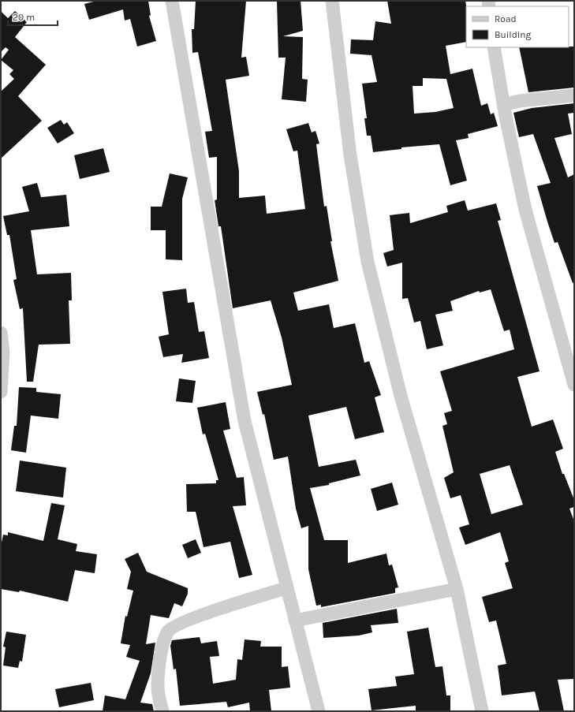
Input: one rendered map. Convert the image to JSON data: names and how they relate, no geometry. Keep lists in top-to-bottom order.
{
  "legend": ["Road", "Building"],
  "scale_bar": "20 m"
}
